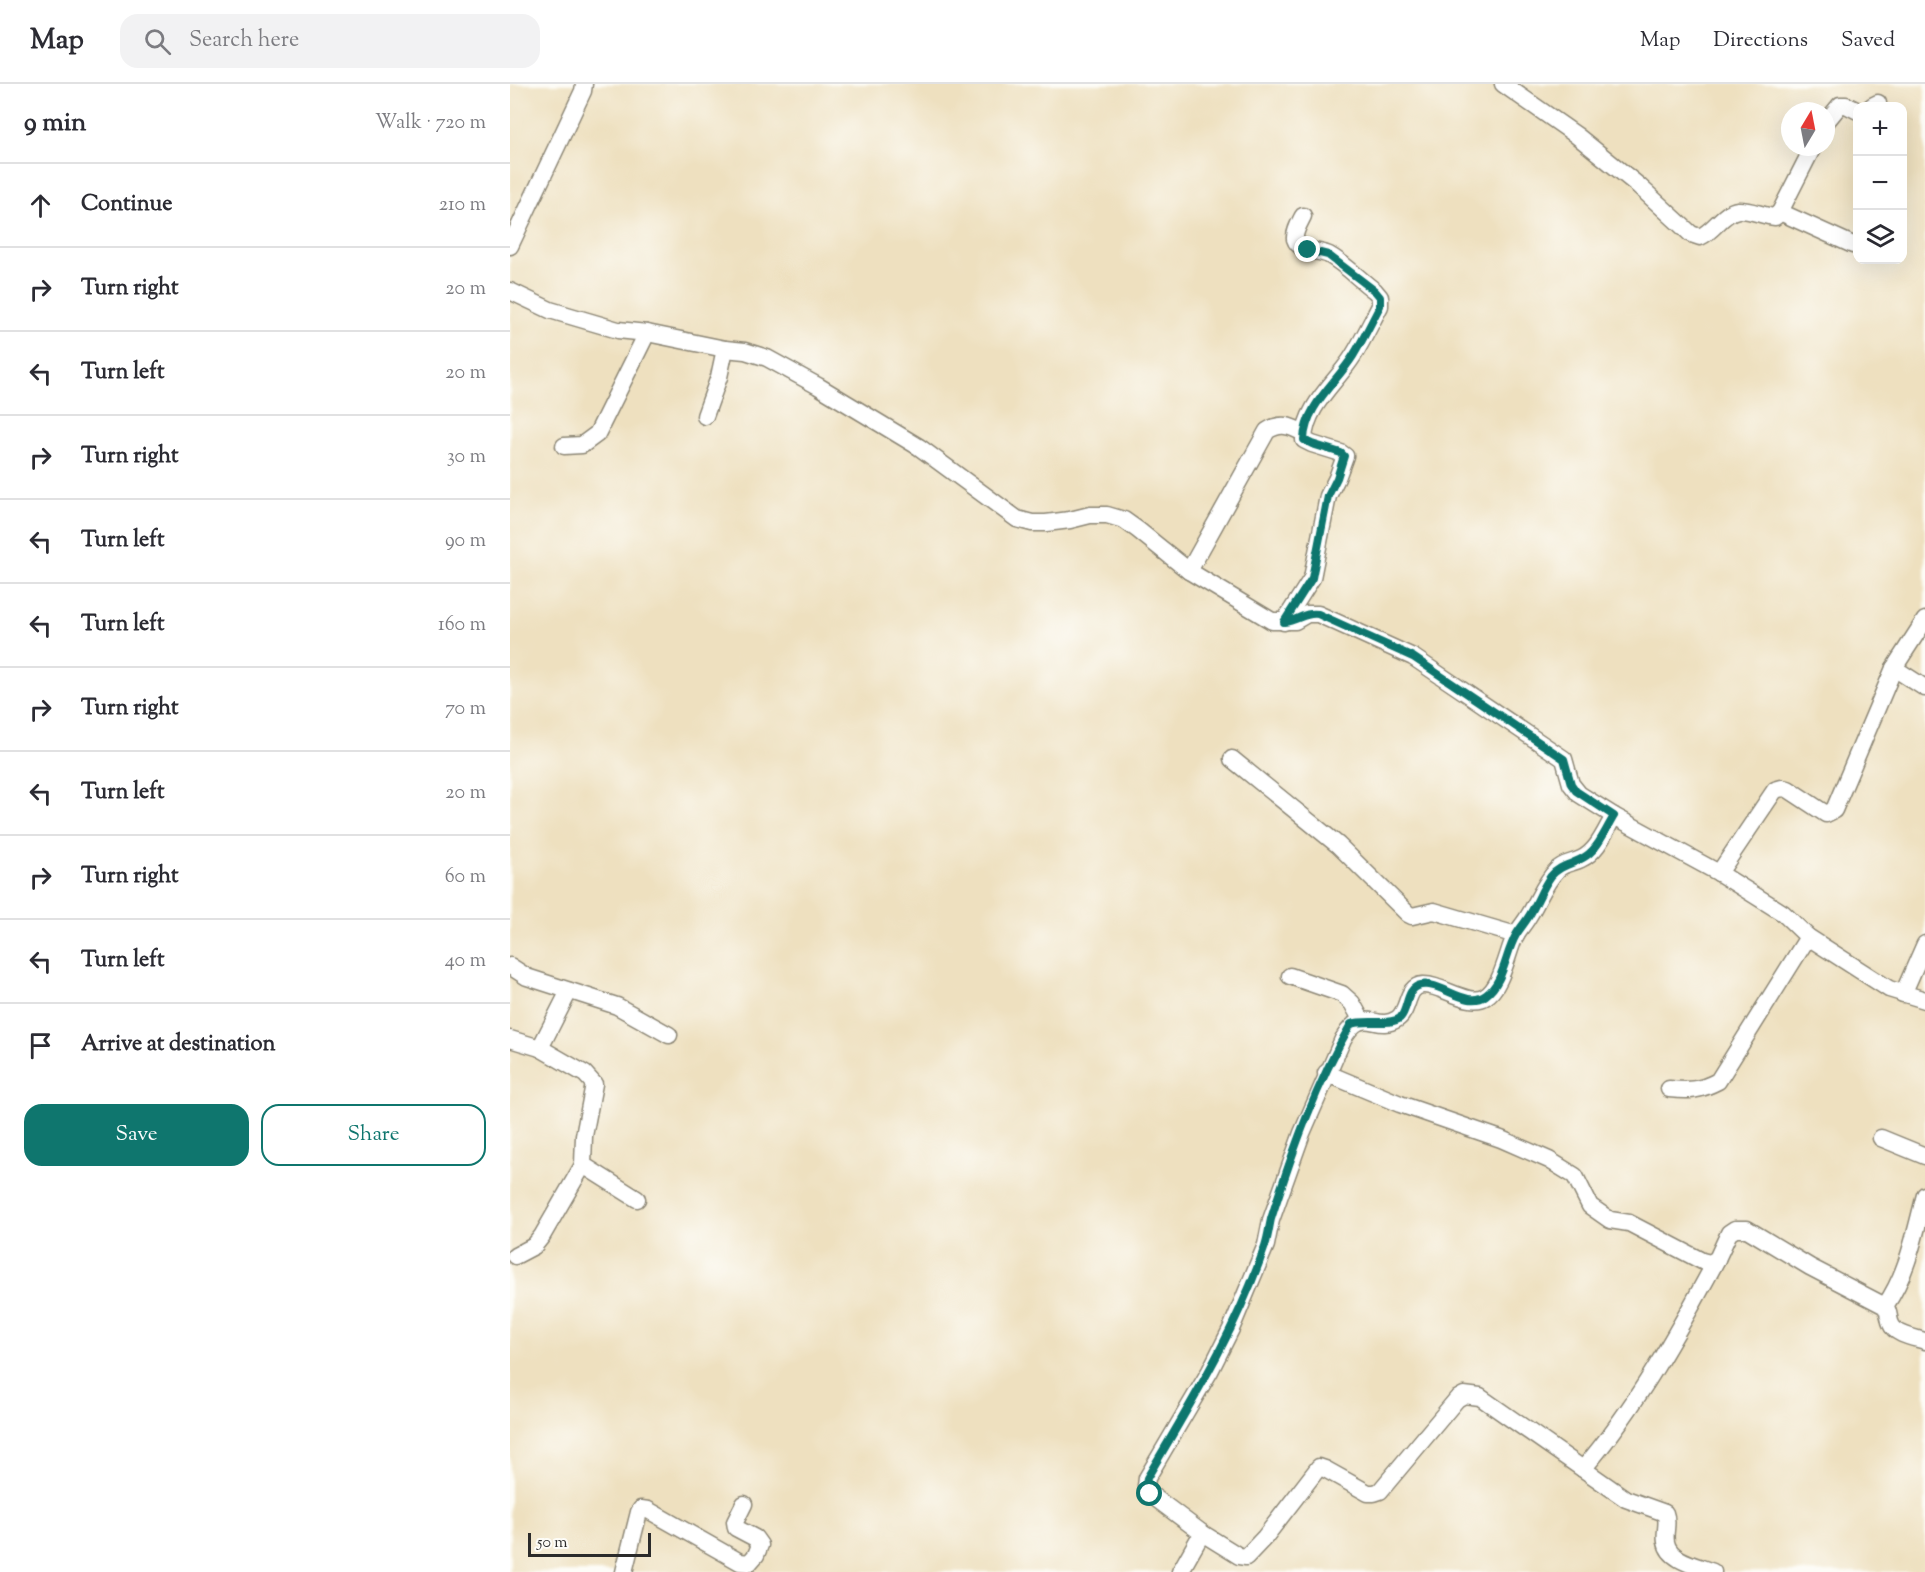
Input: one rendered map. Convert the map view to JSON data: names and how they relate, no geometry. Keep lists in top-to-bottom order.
{
  "scale_bar": "50 m",
  "north": "top",
  "page": {
    "header": "Map",
    "search": "Search here",
    "nav": ["Map", "Directions", "Saved"],
    "heading": ["9 min", "Walk · 720 m"],
    "map_buttons": ["+", "−"],
    "list": [
      ["Continue", "210 m"],
      ["Turn right", "20 m"],
      ["Turn left", "20 m"],
      ["Turn right", "30 m"],
      ["Turn left", "90 m"],
      ["Turn left", "160 m"],
      ["Turn right", "70 m"],
      ["Turn left", "20 m"],
      ["Turn right", "60 m"],
      ["Turn left", "40 m"],
      "Arrive at destination"
    ],
    "buttons": ["Save", "Share"],
    "scale": "50 m"
  }
}
